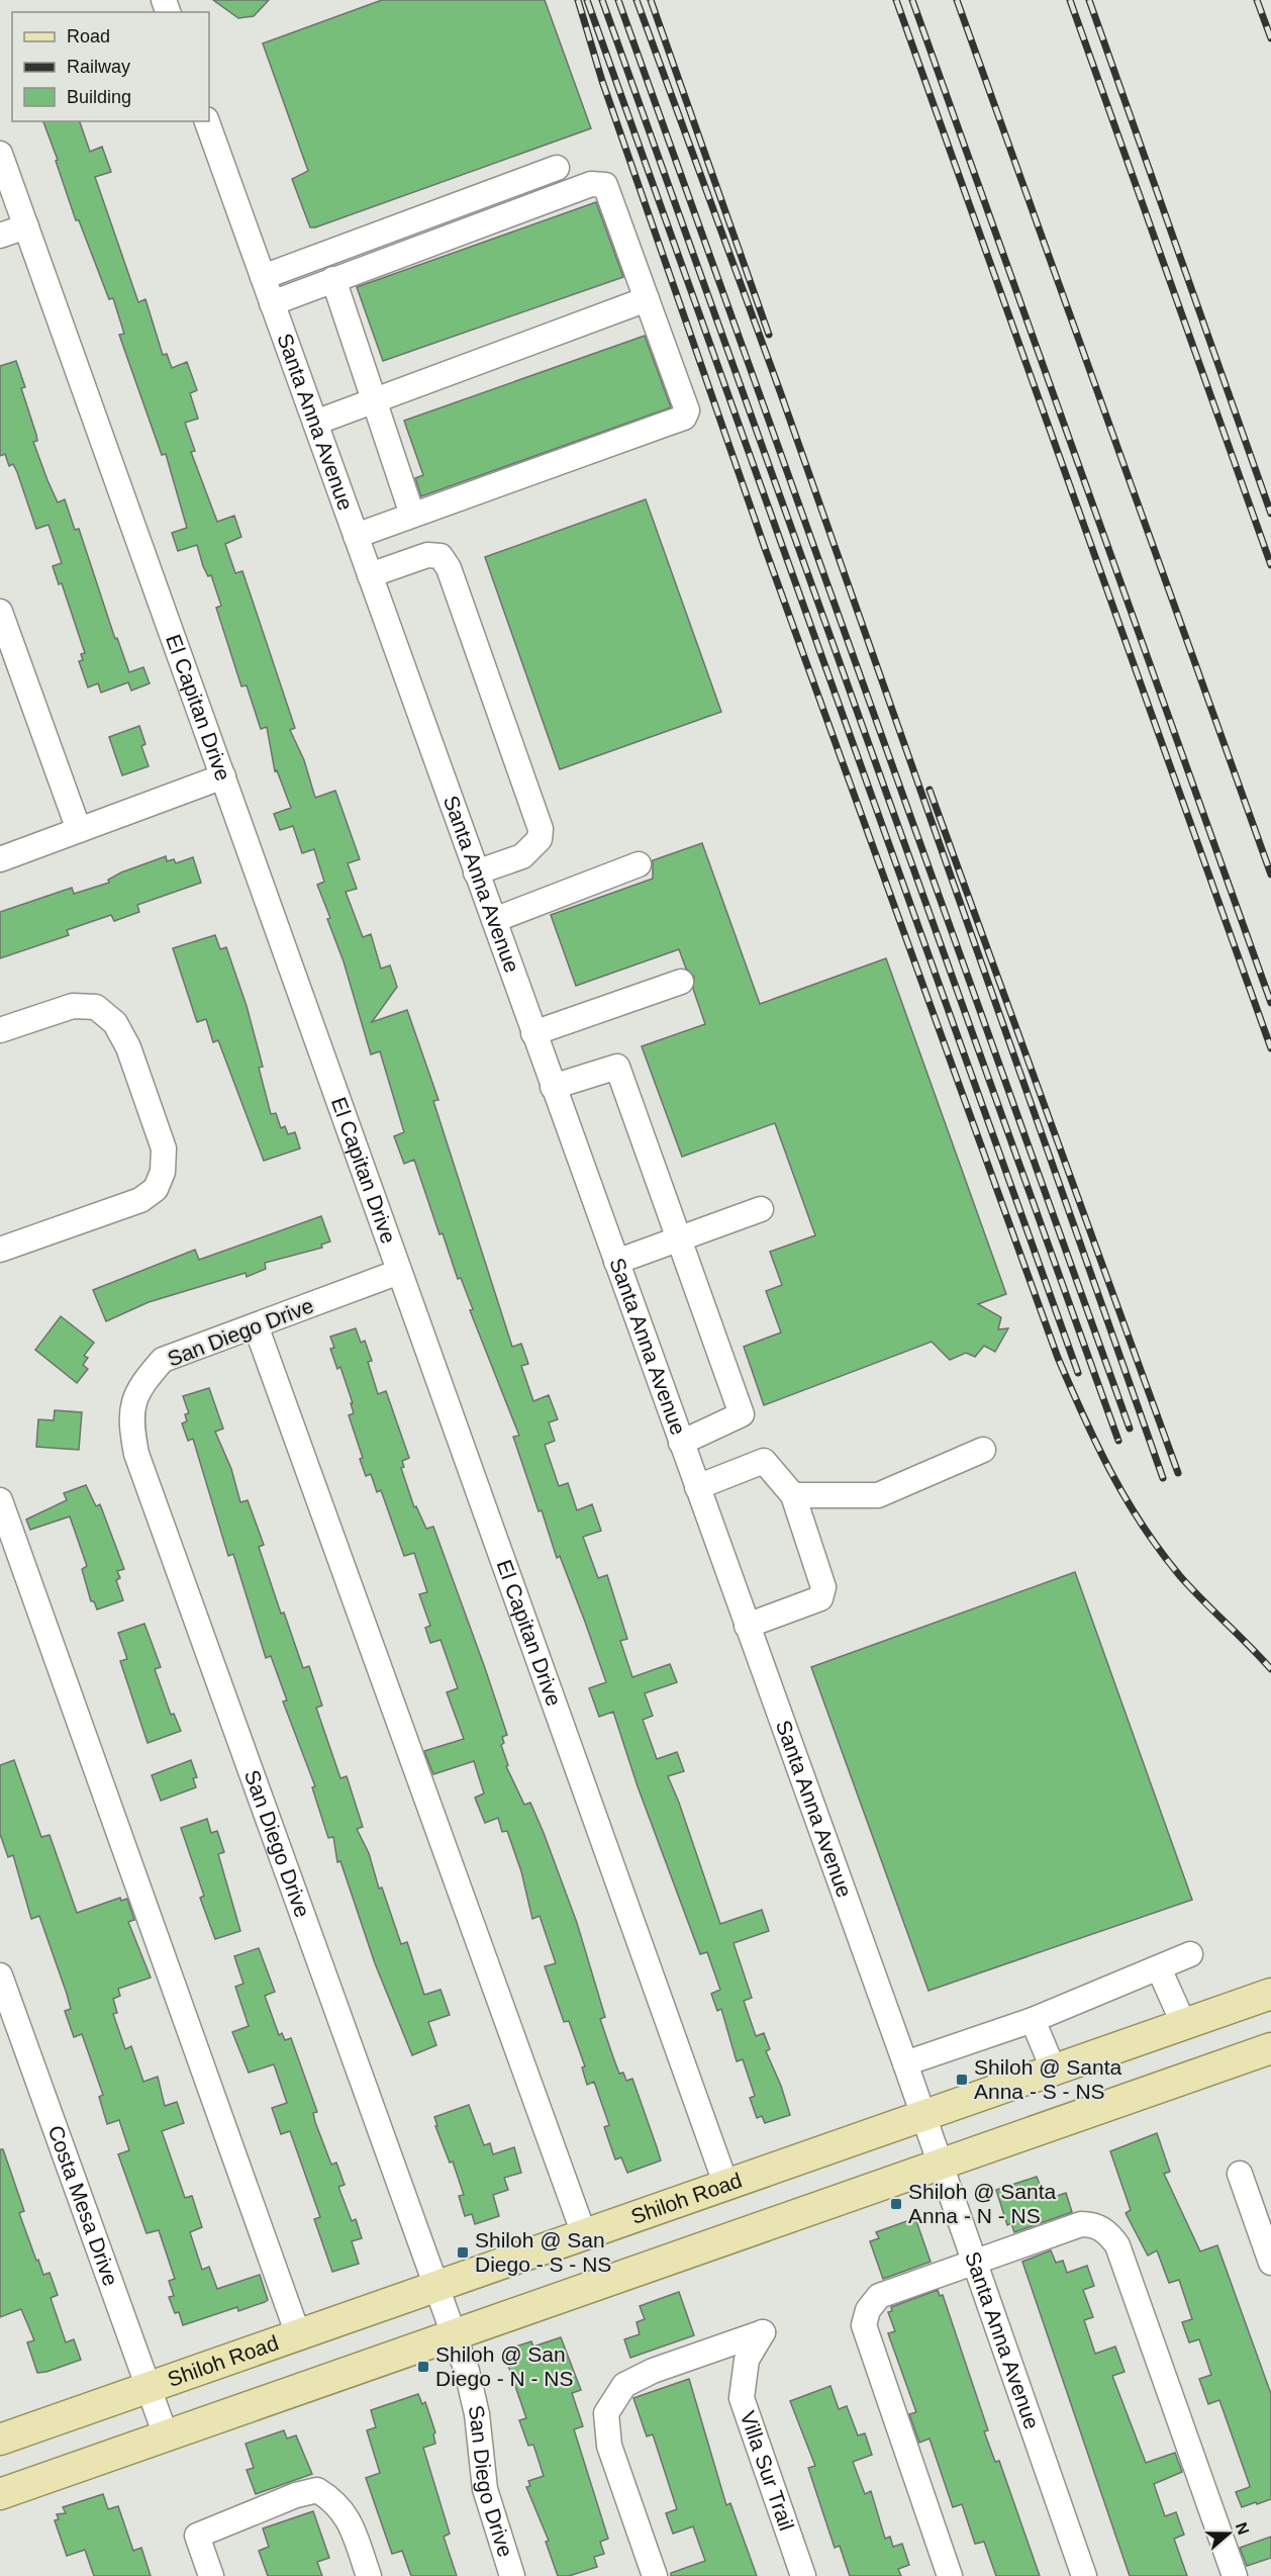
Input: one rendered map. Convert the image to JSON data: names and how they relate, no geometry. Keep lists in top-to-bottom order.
{
  "streets": {
    "main road": ["Shiloh Road"],
    "street": [
      "Santa Anna Avenue",
      "El Capitan Drive",
      "San Diego Drive",
      "Costa Mesa Drive",
      "Villa Sur Trail"
    ]
  },
  "crossings": [
    ["Santa Anna Avenue", "Shiloh Road"],
    ["El Capitan Drive", "San Diego Drive"],
    ["El Capitan Drive", "Shiloh Road"],
    ["San Diego Drive", "Shiloh Road"],
    ["Shiloh Road", "Costa Mesa Drive"]
  ],
  "places": {
    "transit": [
      "Shiloh @ Santa Anna - S - NS",
      "Shiloh @ Santa Anna - N - NS",
      "Shiloh @ San Diego - S - NS",
      "Shiloh @ San Diego - N - NS"
    ]
  },
  "legend": ["Road", "Railway", "Building"],
  "north": "right"
}
